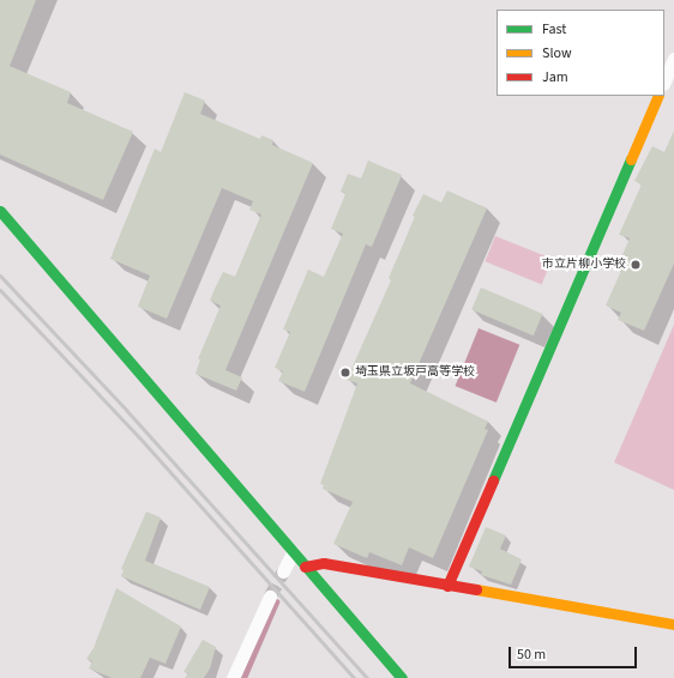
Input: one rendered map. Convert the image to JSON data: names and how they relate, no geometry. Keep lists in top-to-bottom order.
{
  "places": ["市立片柳小学校", "埼玉県立坂戸高等学校"],
  "legend": ["Fast", "Slow", "Jam"],
  "scale_bar": "50 m"
}
